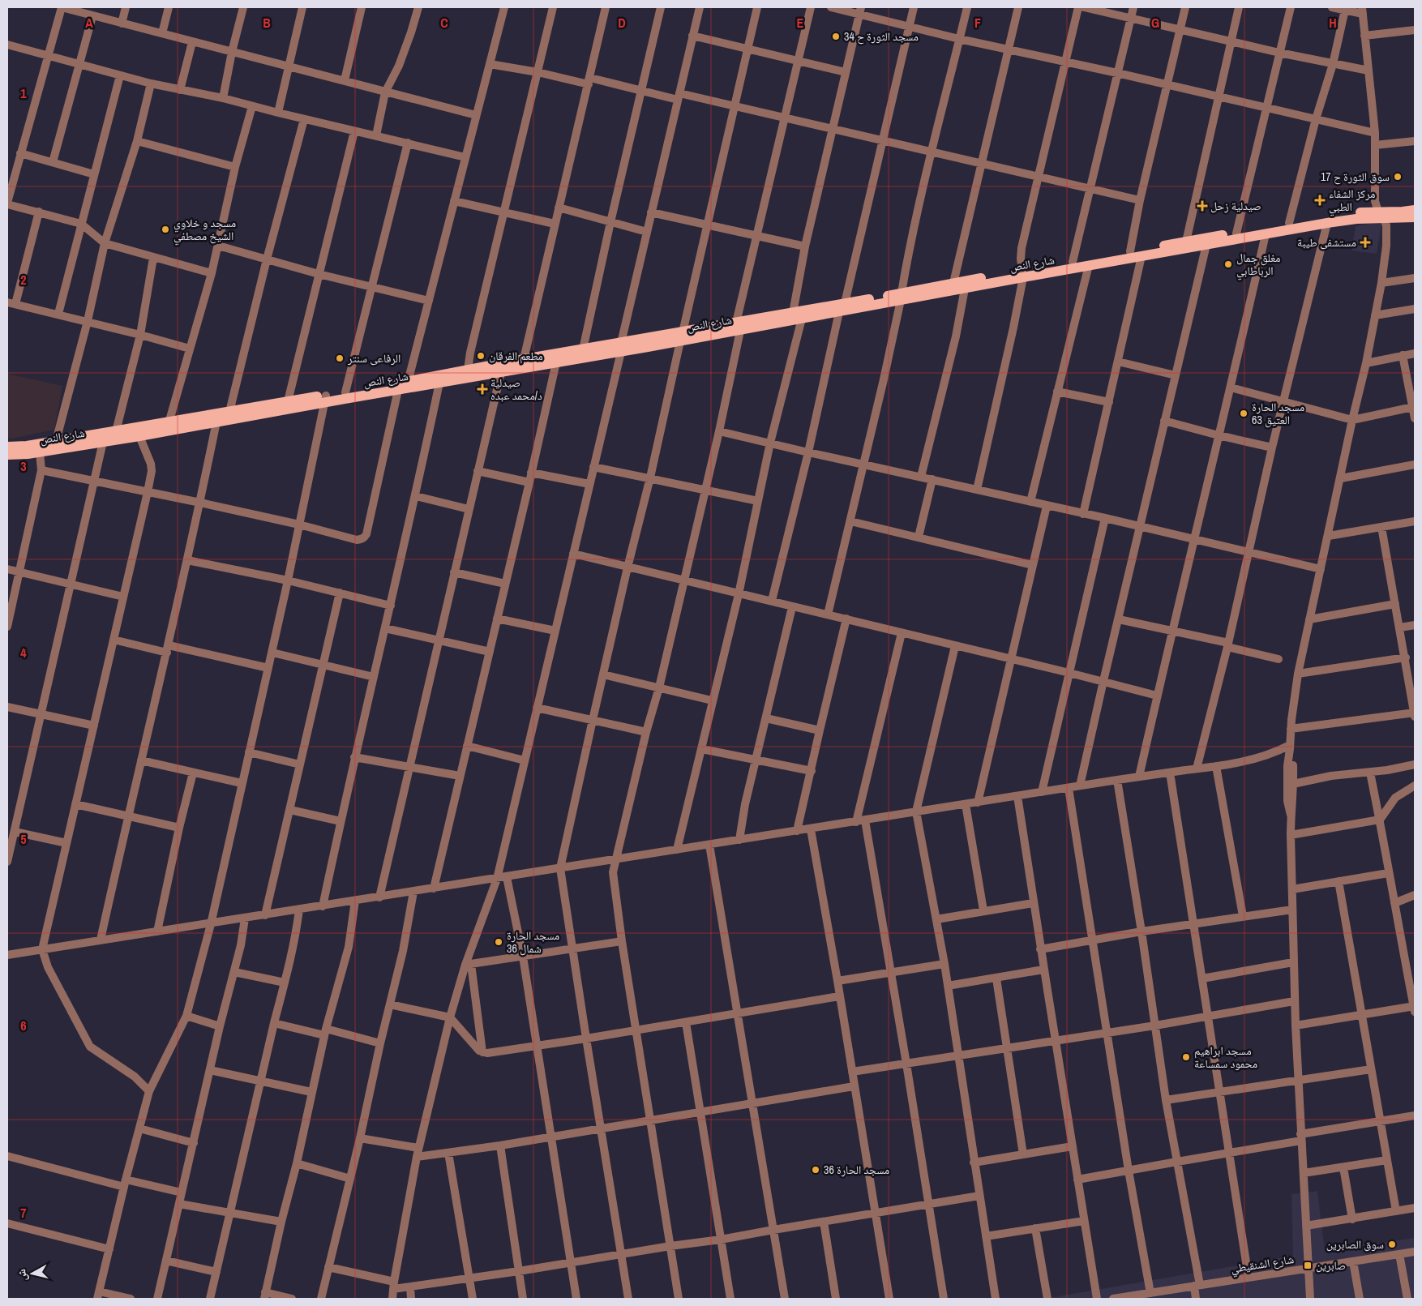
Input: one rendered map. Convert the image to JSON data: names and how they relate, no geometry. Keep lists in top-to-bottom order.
{
  "streets": {
    "main road": ["شارع النص"],
    "street": ["شارع الشنقيطي"]
  },
  "places": {
    "other": [
      "مسجد الثورة ح 34",
      "سوق الثورة ح 17",
      "مسجد و خلاوي الشيخ مصطفي",
      "مغلق جمال الرباطابي",
      "مطعم الفرقان",
      "الرفاعى سنتر",
      "مسجد الحارة 63 العتيق",
      "مسجد الحارة 36 شمال",
      "مسجد ابراهيم محمود سمساعة",
      "مسجد الحارة 36",
      "سوق الصابرين"
    ],
    "health": [
      "مركز الشفاء الطبي",
      "صيدلية زحل",
      "مستشفى طيبة",
      "صيدلية د/محمد عبده"
    ],
    "transit": ["صابرين"]
  },
  "north": "left",
  "grid": {
    "columns": [
      "A",
      "B",
      "C",
      "D",
      "E",
      "F",
      "G",
      "H"
    ],
    "rows": [
      "1",
      "2",
      "3",
      "4",
      "5",
      "6",
      "7"
    ]
  }
}
